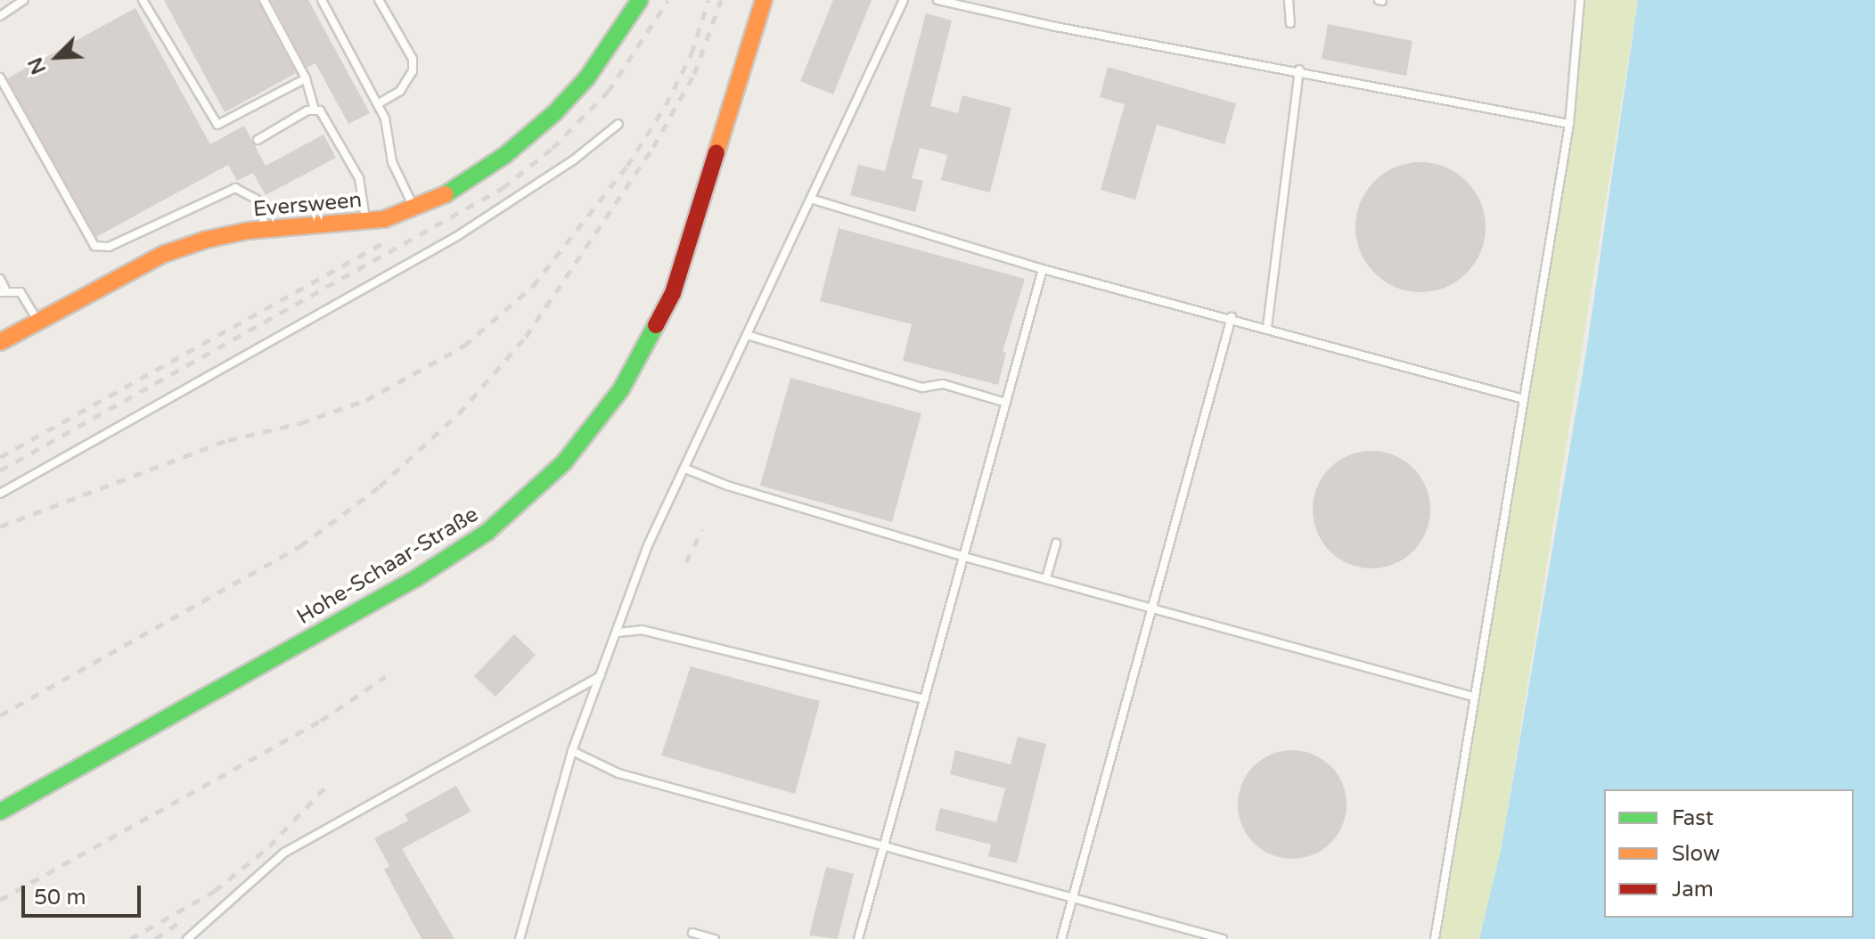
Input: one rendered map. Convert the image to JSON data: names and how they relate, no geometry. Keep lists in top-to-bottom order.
{
  "streets": {
    "main road": ["Eversween", "Hohe-Schaar-Straße"]
  },
  "legend": ["Fast", "Slow", "Jam"],
  "scale_bar": "50 m",
  "north": "bottom left"
}
